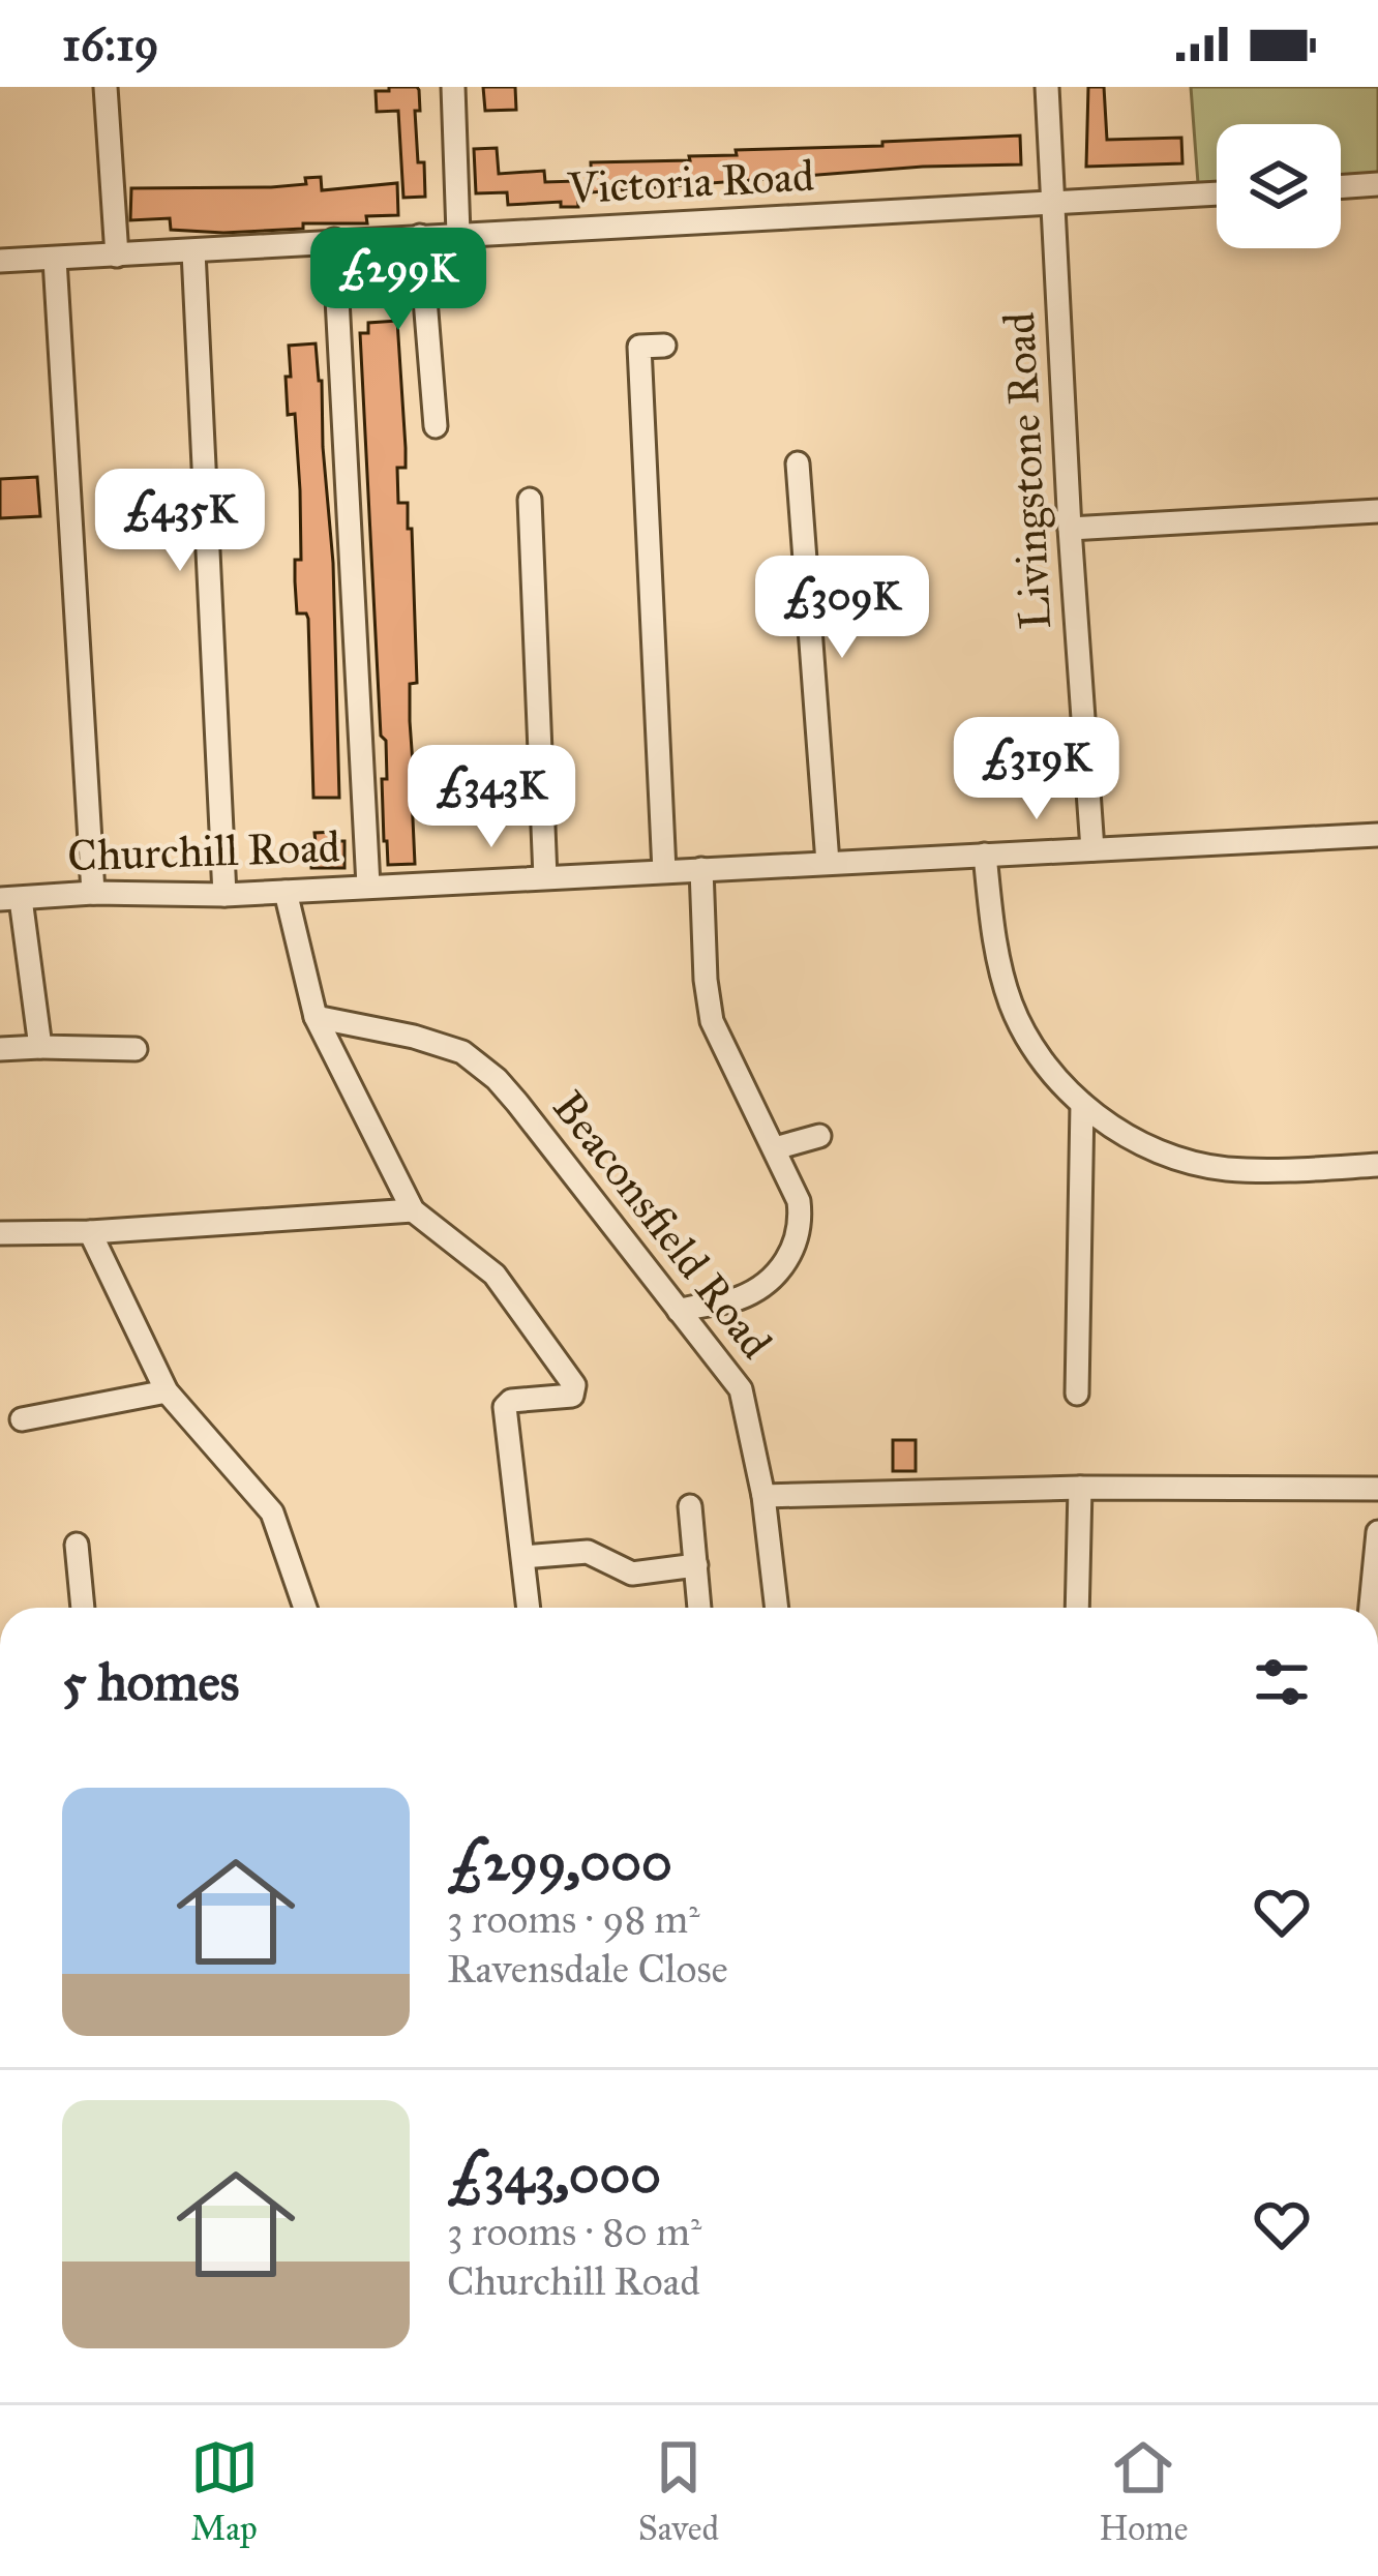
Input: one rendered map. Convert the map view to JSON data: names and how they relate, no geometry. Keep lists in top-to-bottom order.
{
  "streets": {
    "street": [
      "Victoria Road",
      "Livingstone Road",
      "Churchill Road",
      "Beaconsfield Road"
    ]
  },
  "crossings": [
    ["Victoria Road", "Livingstone Road"],
    ["Livingstone Road", "Churchill Road"]
  ],
  "page": {
    "status": "16:19",
    "price": [
      "£299K",
      "£435K",
      "£309K",
      "£319K",
      "£343K"
    ],
    "heading": "5 homes",
    "list": [
      {
        "name": "£299,000",
        "note": "3 rooms · 98 m² · Ravensdale Close"
      },
      {
        "name": "£343,000",
        "note": "3 rooms · 80 m² · Churchill Road"
      }
    ],
    "tabs": ["Map", "Saved", "Home"]
  }
}
